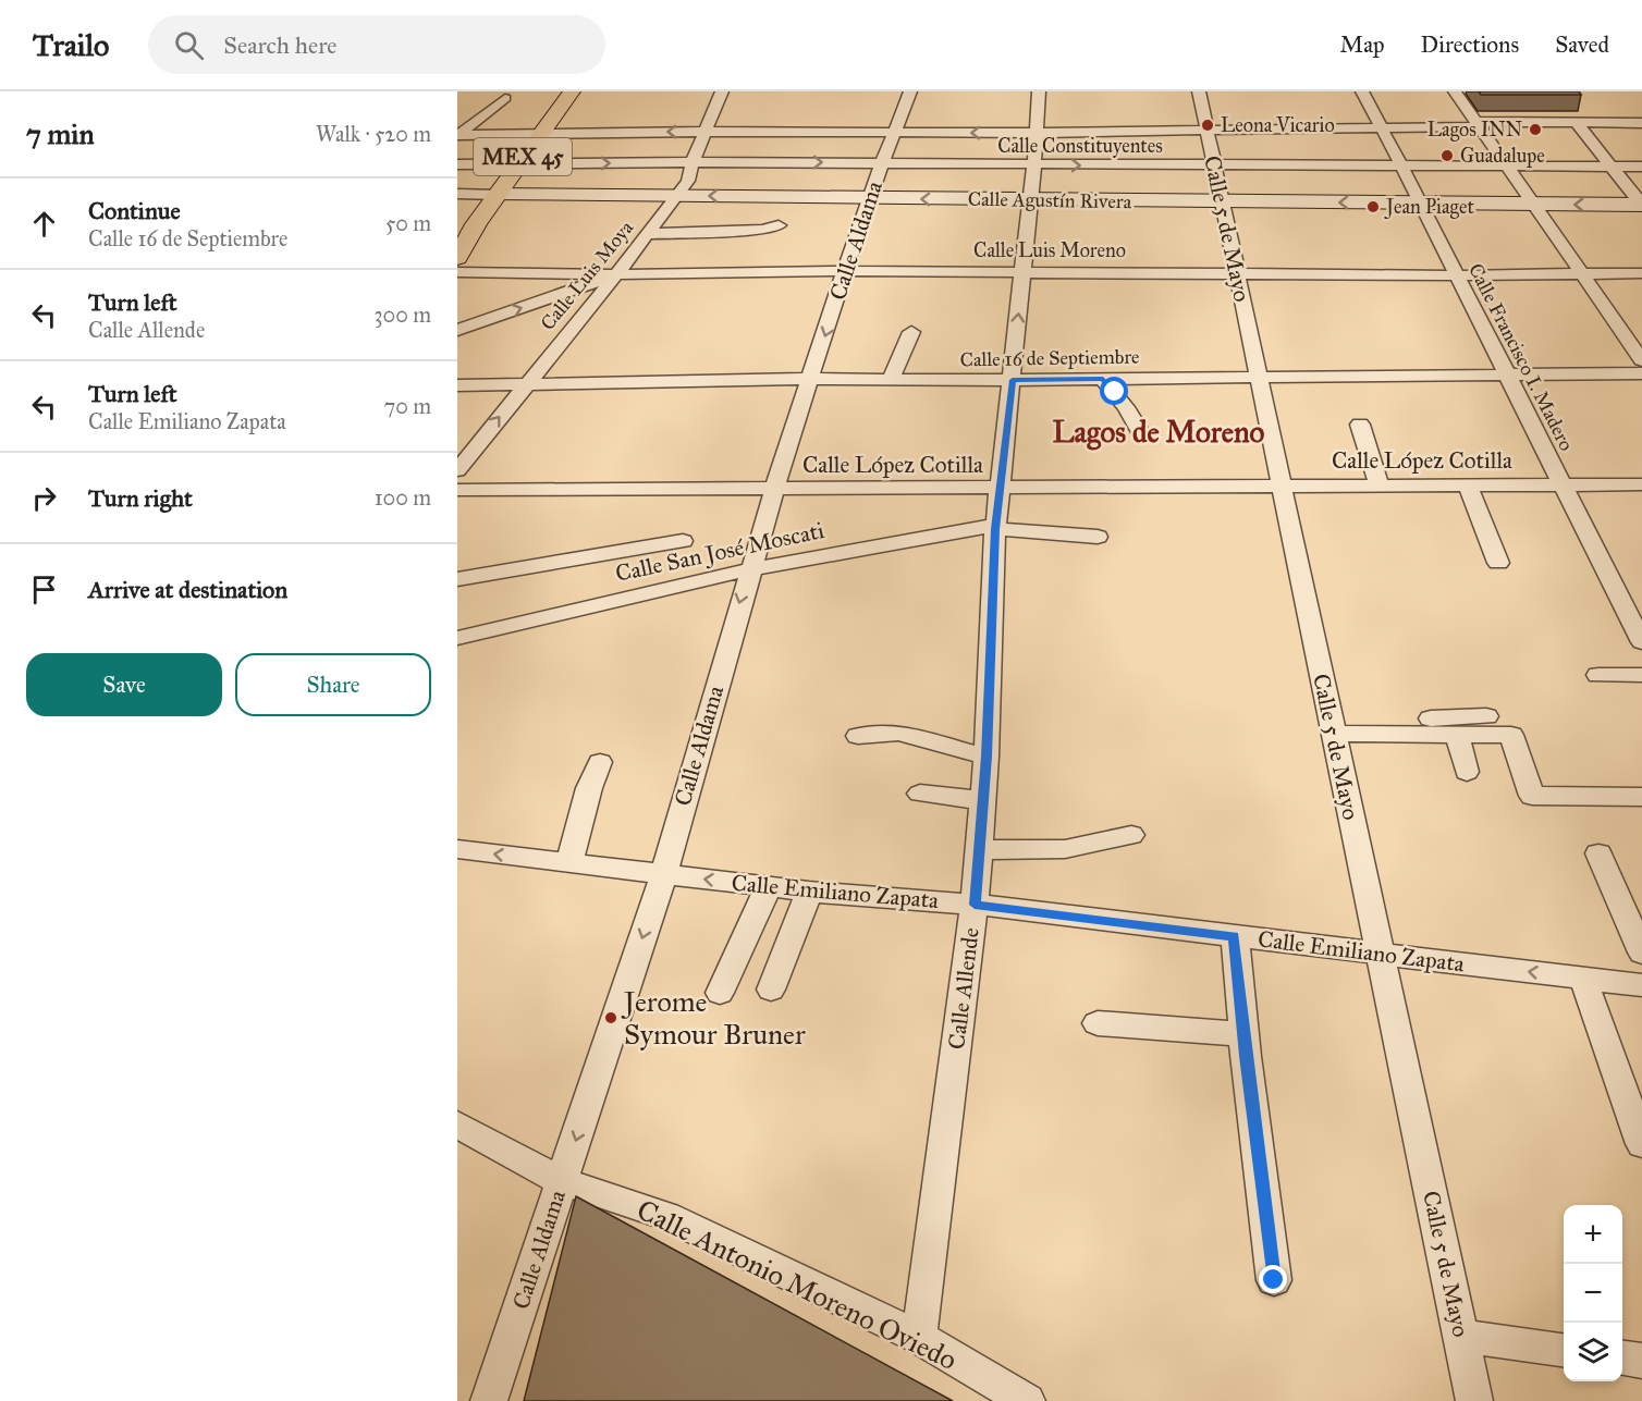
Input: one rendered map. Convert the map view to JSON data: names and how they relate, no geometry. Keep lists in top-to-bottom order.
{
  "streets": {
    "highway": ["MEX 45"],
    "main road": ["Calle Agustín Rivera"],
    "street": [
      "Calle Constituyentes",
      "Calle 5 de Mayo",
      "Calle Aldama",
      "Calle Luis Moreno",
      "Calle Luis Moya",
      "Calle Francisco I. Madero",
      "Calle 16 de Septiembre",
      "Calle López Cotilla",
      "Calle San José Moscati",
      "Calle Emiliano Zapata",
      "Calle Allende",
      "Calle Antonio Moreno Oviedo"
    ]
  },
  "crossings": [
    ["Calle Constituyentes", "MEX 45"],
    ["Calle Constituyentes", "Calle 5 de Mayo"],
    ["Calle Constituyentes", "Calle Aldama"],
    ["Calle Constituyentes", "Calle Luis Moya"],
    ["Calle Constituyentes", "Calle Francisco I. Madero"],
    ["Calle Constituyentes", "Calle Allende"],
    ["MEX 45", "Calle Agustín Rivera"],
    ["Calle Agustín Rivera", "Calle 5 de Mayo"],
    ["Calle Agustín Rivera", "Calle Aldama"],
    ["Calle Agustín Rivera", "Calle Luis Moya"],
    ["Calle Agustín Rivera", "Calle Francisco I. Madero"],
    ["Calle Agustín Rivera", "Calle Allende"],
    ["Calle 5 de Mayo", "Calle Luis Moreno"],
    ["Calle 5 de Mayo", "Calle 16 de Septiembre"],
    ["Calle 5 de Mayo", "Calle López Cotilla"],
    ["Calle 5 de Mayo", "Calle Emiliano Zapata"],
    ["Calle Aldama", "Calle Luis Moreno"],
    ["Calle Aldama", "Calle 16 de Septiembre"],
    ["Calle Aldama", "Calle López Cotilla"],
    ["Calle Aldama", "Calle San José Moscati"],
    ["Calle Aldama", "Calle Emiliano Zapata"],
    ["Calle Aldama", "Calle Antonio Moreno Oviedo"],
    ["Calle Luis Moreno", "Calle Luis Moya"],
    ["Calle Luis Moreno", "Calle Francisco I. Madero"],
    ["Calle Luis Moreno", "Calle Allende"],
    ["Calle Luis Moya", "Calle 16 de Septiembre"],
    ["Calle Francisco I. Madero", "Calle 16 de Septiembre"],
    ["Calle Francisco I. Madero", "Calle López Cotilla"],
    ["Calle 16 de Septiembre", "Calle Allende"],
    ["Calle López Cotilla", "Calle Allende"],
    ["Calle San José Moscati", "Calle Allende"],
    ["Calle Emiliano Zapata", "Calle Allende"],
    ["Calle Allende", "Calle Antonio Moreno Oviedo"]
  ],
  "one_way": ["Calle Agustín Rivera", "Calle Emiliano Zapata"],
  "districts": ["Lagos de Moreno"],
  "places": [
    "Leona Vicario",
    "Lagos INN",
    "Guadalupe",
    "Jean Piaget",
    "Jerome Symour Bruner"
  ],
  "page": {
    "header": "Trailo",
    "search": "Search here",
    "nav": ["Map", "Directions", "Saved"],
    "heading": ["7 min", "Walk · 520 m"],
    "list": [
      ["Continue", "Calle 16 de Septiembre", "50 m"],
      ["Turn left", "Calle Allende", "300 m"],
      ["Turn left", "Calle Emiliano Zapata", "70 m"],
      ["Turn right", "100 m"],
      "Arrive at destination"
    ],
    "buttons": ["Save", "Share"],
    "map_buttons": ["+", "−"]
  }
}
